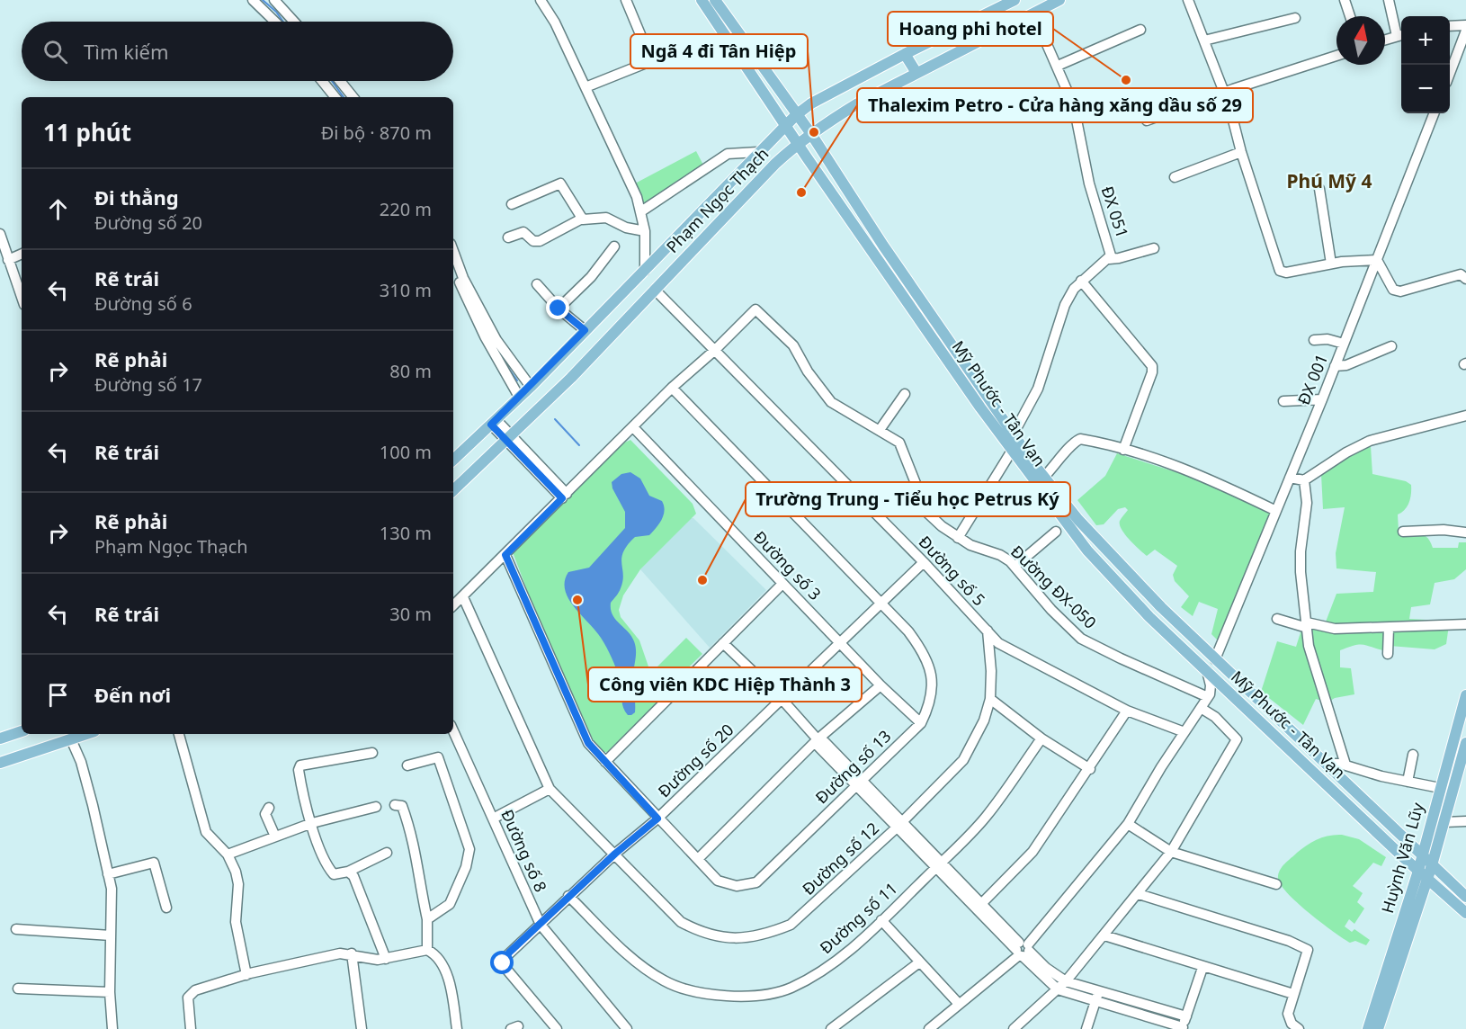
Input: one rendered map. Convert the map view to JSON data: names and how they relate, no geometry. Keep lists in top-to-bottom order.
{
  "streets": {
    "main road": ["Phạm Ngọc Thạch", "Mỹ Phước - Tân Vạn", "Huỳnh Văn Lũy"],
    "street": [
      "ĐX 051",
      "ĐX 001",
      "Đường số 3",
      "Đường số 5",
      "Đường ĐX-050",
      "Đường số 20",
      "Đường số 13",
      "Đường số 8",
      "Đường số 12",
      "Đường số 11"
    ]
  },
  "crossings": [
    ["Phạm Ngọc Thạch", "ĐX 051"],
    ["Phạm Ngọc Thạch", "Mỹ Phước - Tân Vạn"],
    ["Phạm Ngọc Thạch", "Đường số 5"],
    ["ĐX 051", "Mỹ Phước - Tân Vạn"],
    ["ĐX 001", "Mỹ Phước - Tân Vạn"],
    ["Mỹ Phước - Tân Vạn", "Huỳnh Văn Lũy"],
    ["Đường số 3", "Đường số 20"],
    ["Đường số 3", "Đường số 13"],
    ["Đường số 5", "Đường ĐX-050"],
    ["Đường số 5", "Đường số 20"],
    ["Đường số 5", "Đường số 12"],
    ["Đường số 20", "Đường số 13"],
    ["Đường số 20", "Đường số 8"],
    ["Đường số 20", "Đường số 12"],
    ["Đường số 20", "Đường số 11"]
  ],
  "districts": ["Phú Mỹ 4"],
  "places": [
    "Hoang phi hotel",
    "Ngã 4 đi Tân Hiệp",
    "Thalexim Petro - Cửa hàng xăng dầu số 29",
    "Trường Trung - Tiểu học Petrus Ký",
    "Công viên KDC Hiệp Thành 3"
  ],
  "north": "top",
  "page": {
    "map_buttons": ["+", "−"],
    "search": "Tìm kiếm",
    "heading": ["11 phút", "Đi bộ · 870 m"],
    "list": [
      ["Đi thẳng", "Đường số 20", "220 m"],
      ["Rẽ trái", "Đường số 6", "310 m"],
      ["Rẽ phải", "Đường số 17", "80 m"],
      ["Rẽ trái", "100 m"],
      ["Rẽ phải", "Phạm Ngọc Thạch", "130 m"],
      ["Rẽ trái", "30 m"],
      "Đến nơi"
    ]
  }
}
